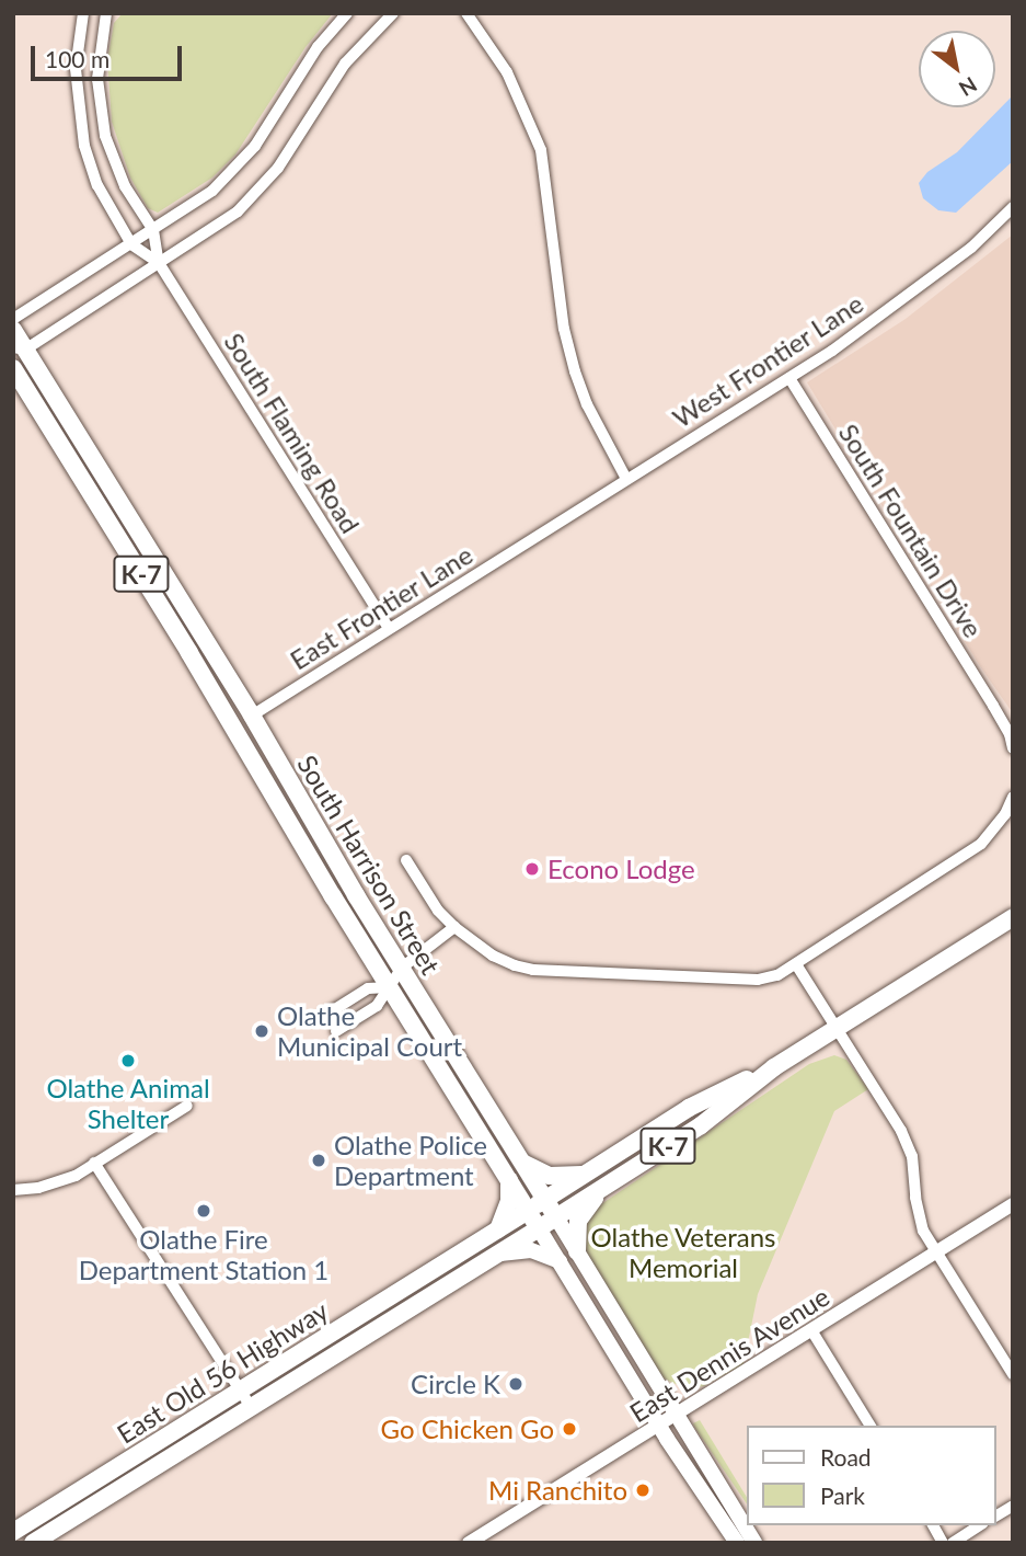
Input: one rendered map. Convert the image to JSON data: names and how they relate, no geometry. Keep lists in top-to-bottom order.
{
  "streets": {
    "main road": ["K-7", "South Harrison Street", "East Old 56 Highway"],
    "street": [
      "West Frontier Lane",
      "South Flaming Road",
      "South Fountain Drive",
      "East Frontier Lane",
      "East Dennis Avenue"
    ]
  },
  "crossings": [
    ["West Frontier Lane", "South Fountain Drive"],
    ["West Frontier Lane", "East Frontier Lane"],
    ["South Flaming Road", "East Frontier Lane"],
    ["K-7", "East Old 56 Highway"],
    ["East Frontier Lane", "South Harrison Street"],
    ["South Harrison Street", "East Dennis Avenue"],
    ["South Harrison Street", "East Old 56 Highway"]
  ],
  "parks": ["Olathe Veterans Memorial"],
  "places": [
    "Econo Lodge",
    "Olathe Municipal Court",
    "Olathe Animal Shelter",
    "Olathe Police Department",
    "Olathe Fire Department Station 1",
    "Circle K",
    "Go Chicken Go",
    "Mi Ranchito"
  ],
  "legend": ["Road", "Park"],
  "scale_bar": "100 m",
  "north": "bottom right"
}
